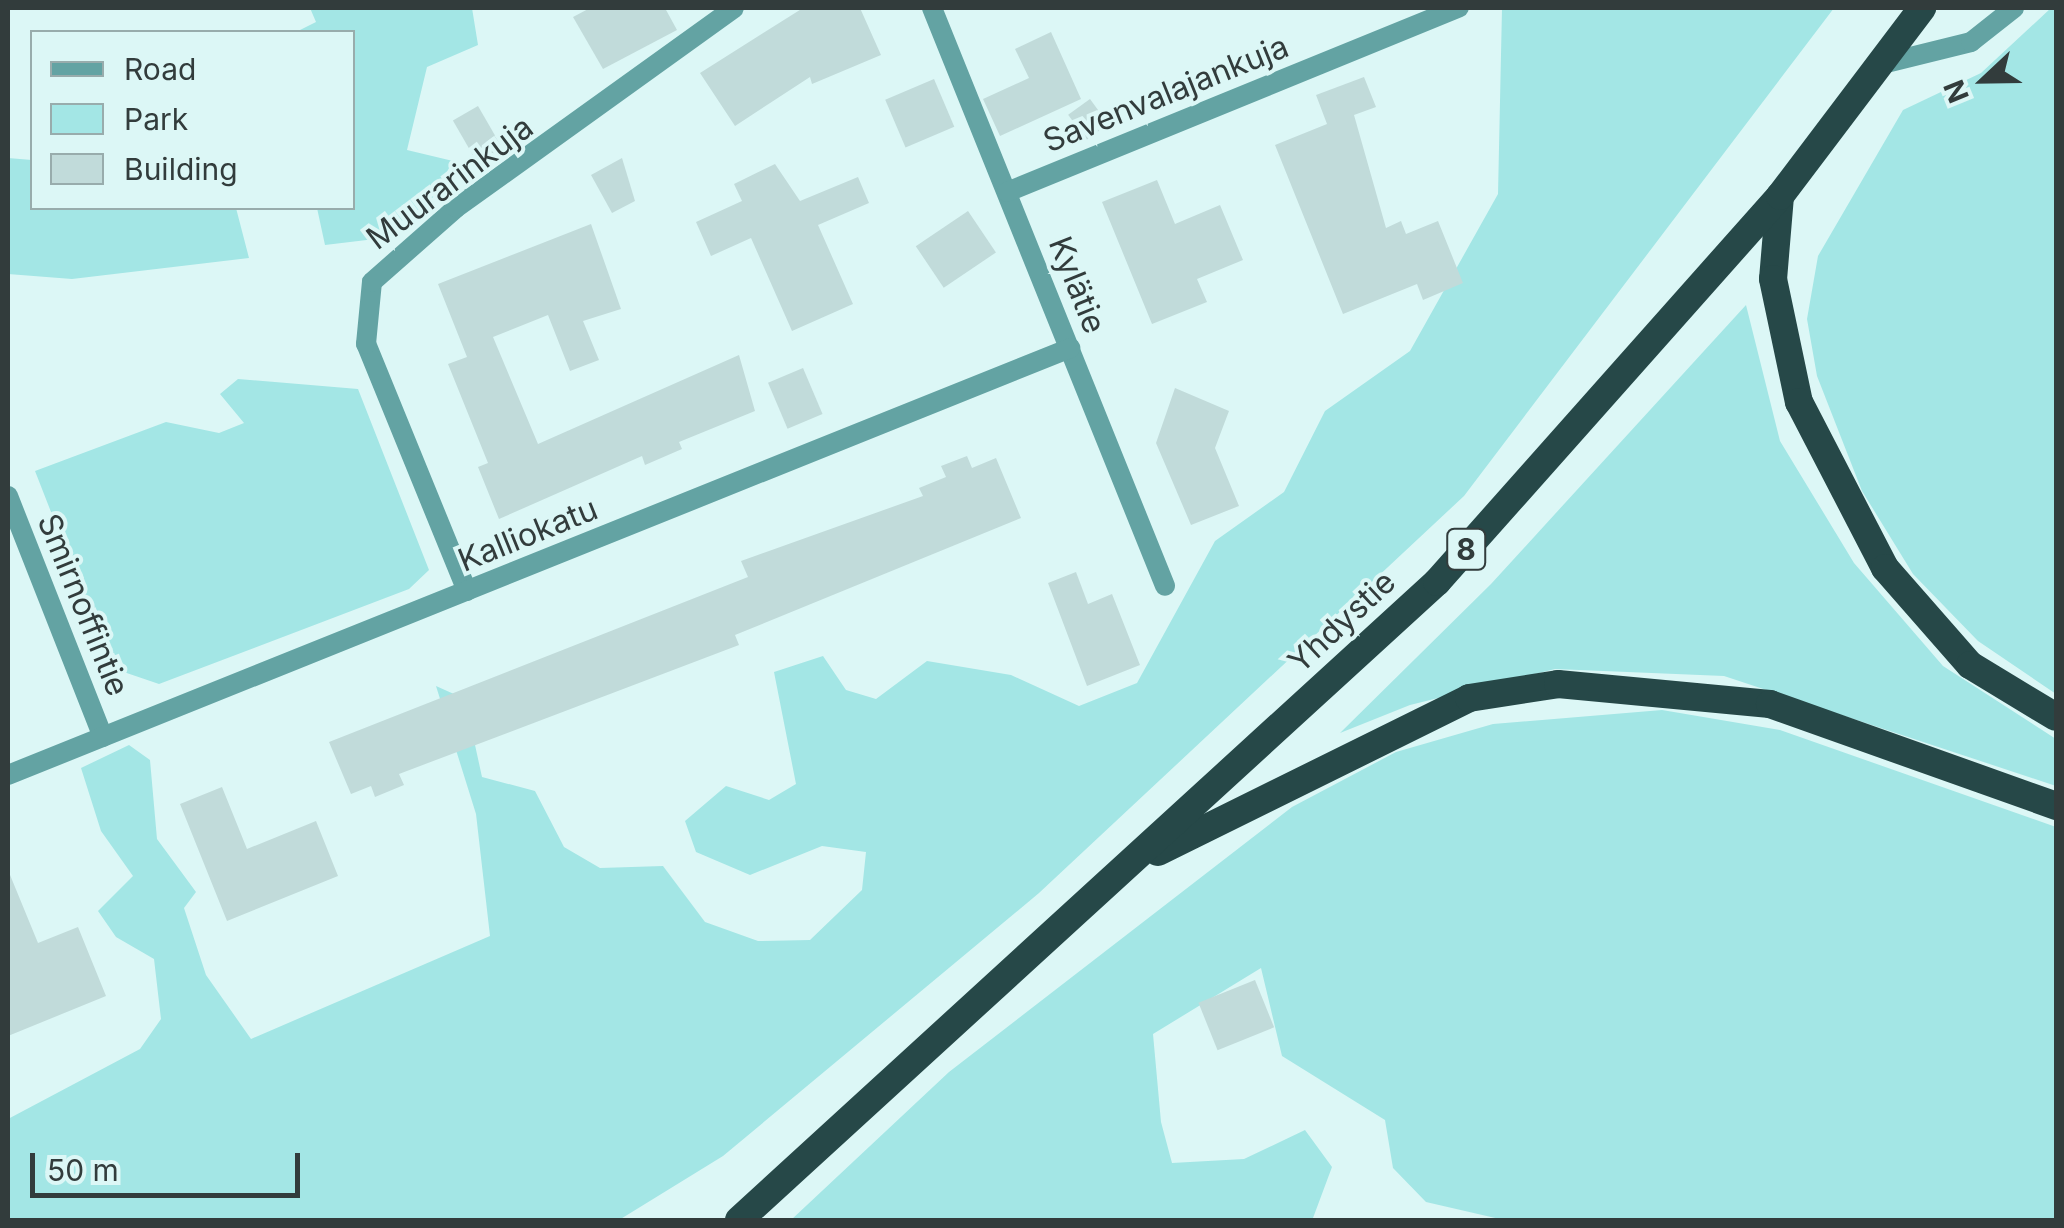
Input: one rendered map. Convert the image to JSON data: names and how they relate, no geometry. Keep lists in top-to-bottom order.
{
  "streets": {
    "highway": ["8", "Yhdystie"],
    "street": [
      "Savenvalajankuja",
      "Muurarinkuja",
      "Kylätie",
      "Kalliokatu",
      "Smirnoffintie"
    ]
  },
  "crossings": [
    ["Savenvalajankuja", "Kylätie"],
    ["Muurarinkuja", "Kalliokatu"],
    ["Kylätie", "Kalliokatu"],
    ["Kalliokatu", "Smirnoffintie"]
  ],
  "legend": ["Road", "Park", "Building"],
  "scale_bar": "50 m",
  "north": "left"
}
